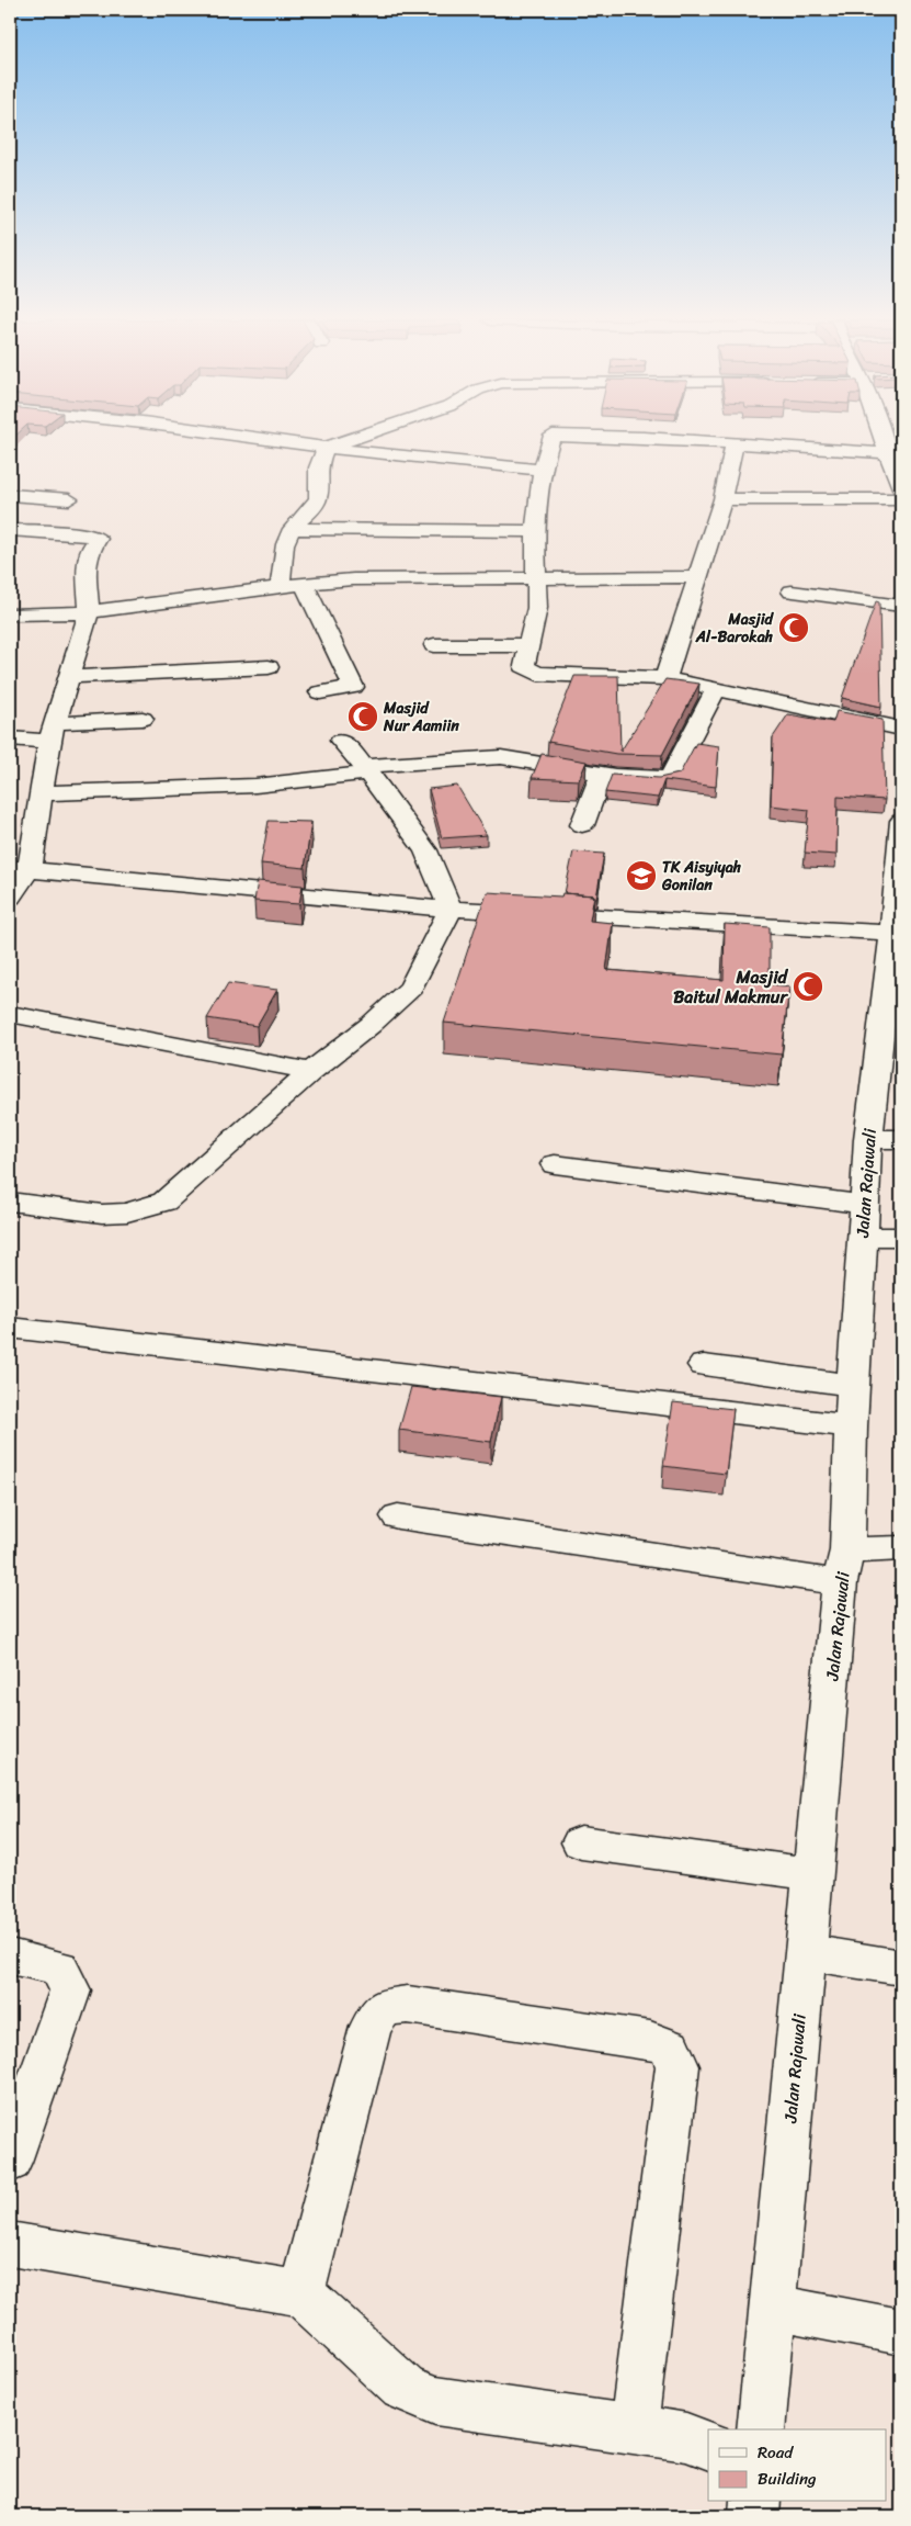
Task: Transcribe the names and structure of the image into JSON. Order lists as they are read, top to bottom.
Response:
{
  "streets": {
    "street": ["Jalan Rajawali"]
  },
  "places": {
    "mosque": ["Masjid Al-Barokah", "Masjid Nur Aamiin", "Masjid Baitul Makmur"],
    "school or university": ["TK Aisyiyah Gonilan"]
  },
  "legend": ["Road", "Building"]
}
